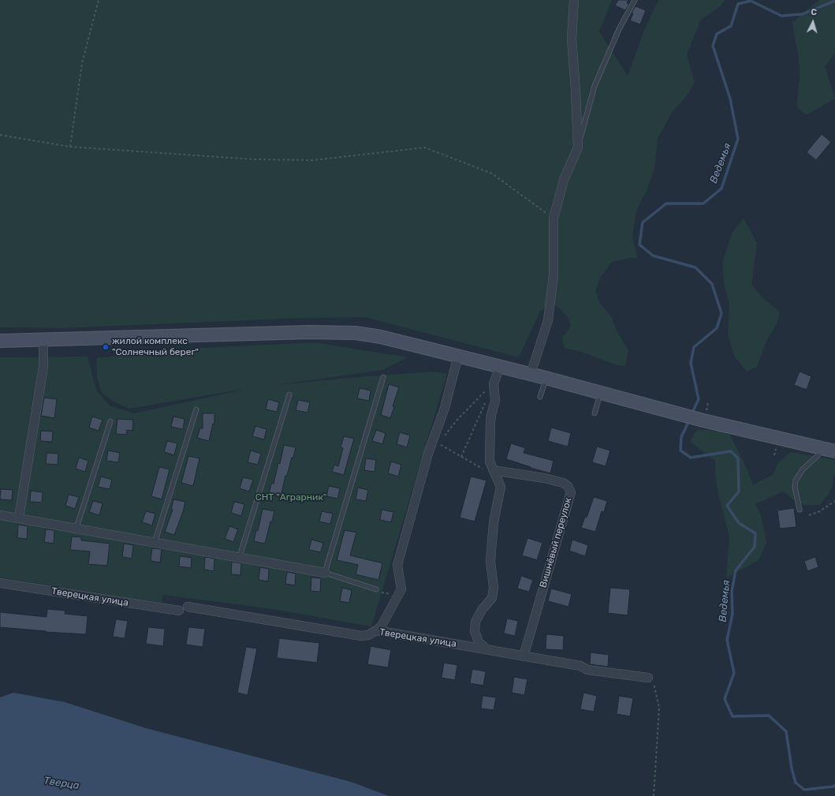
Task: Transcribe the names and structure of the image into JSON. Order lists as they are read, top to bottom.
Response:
{
  "streets": {
    "street": ["Вишнёвый переулок", "Тверецкая улица"]
  },
  "crossings": [
    ["Вишнёвый переулок", "Тверецкая улица"]
  ],
  "water": ["Ведемья", "Тверца"],
  "parks": ["СНТ \"Аграрник\""],
  "places": ["жилой комплекс \"Солнечный берег\""],
  "north": "top"
}
